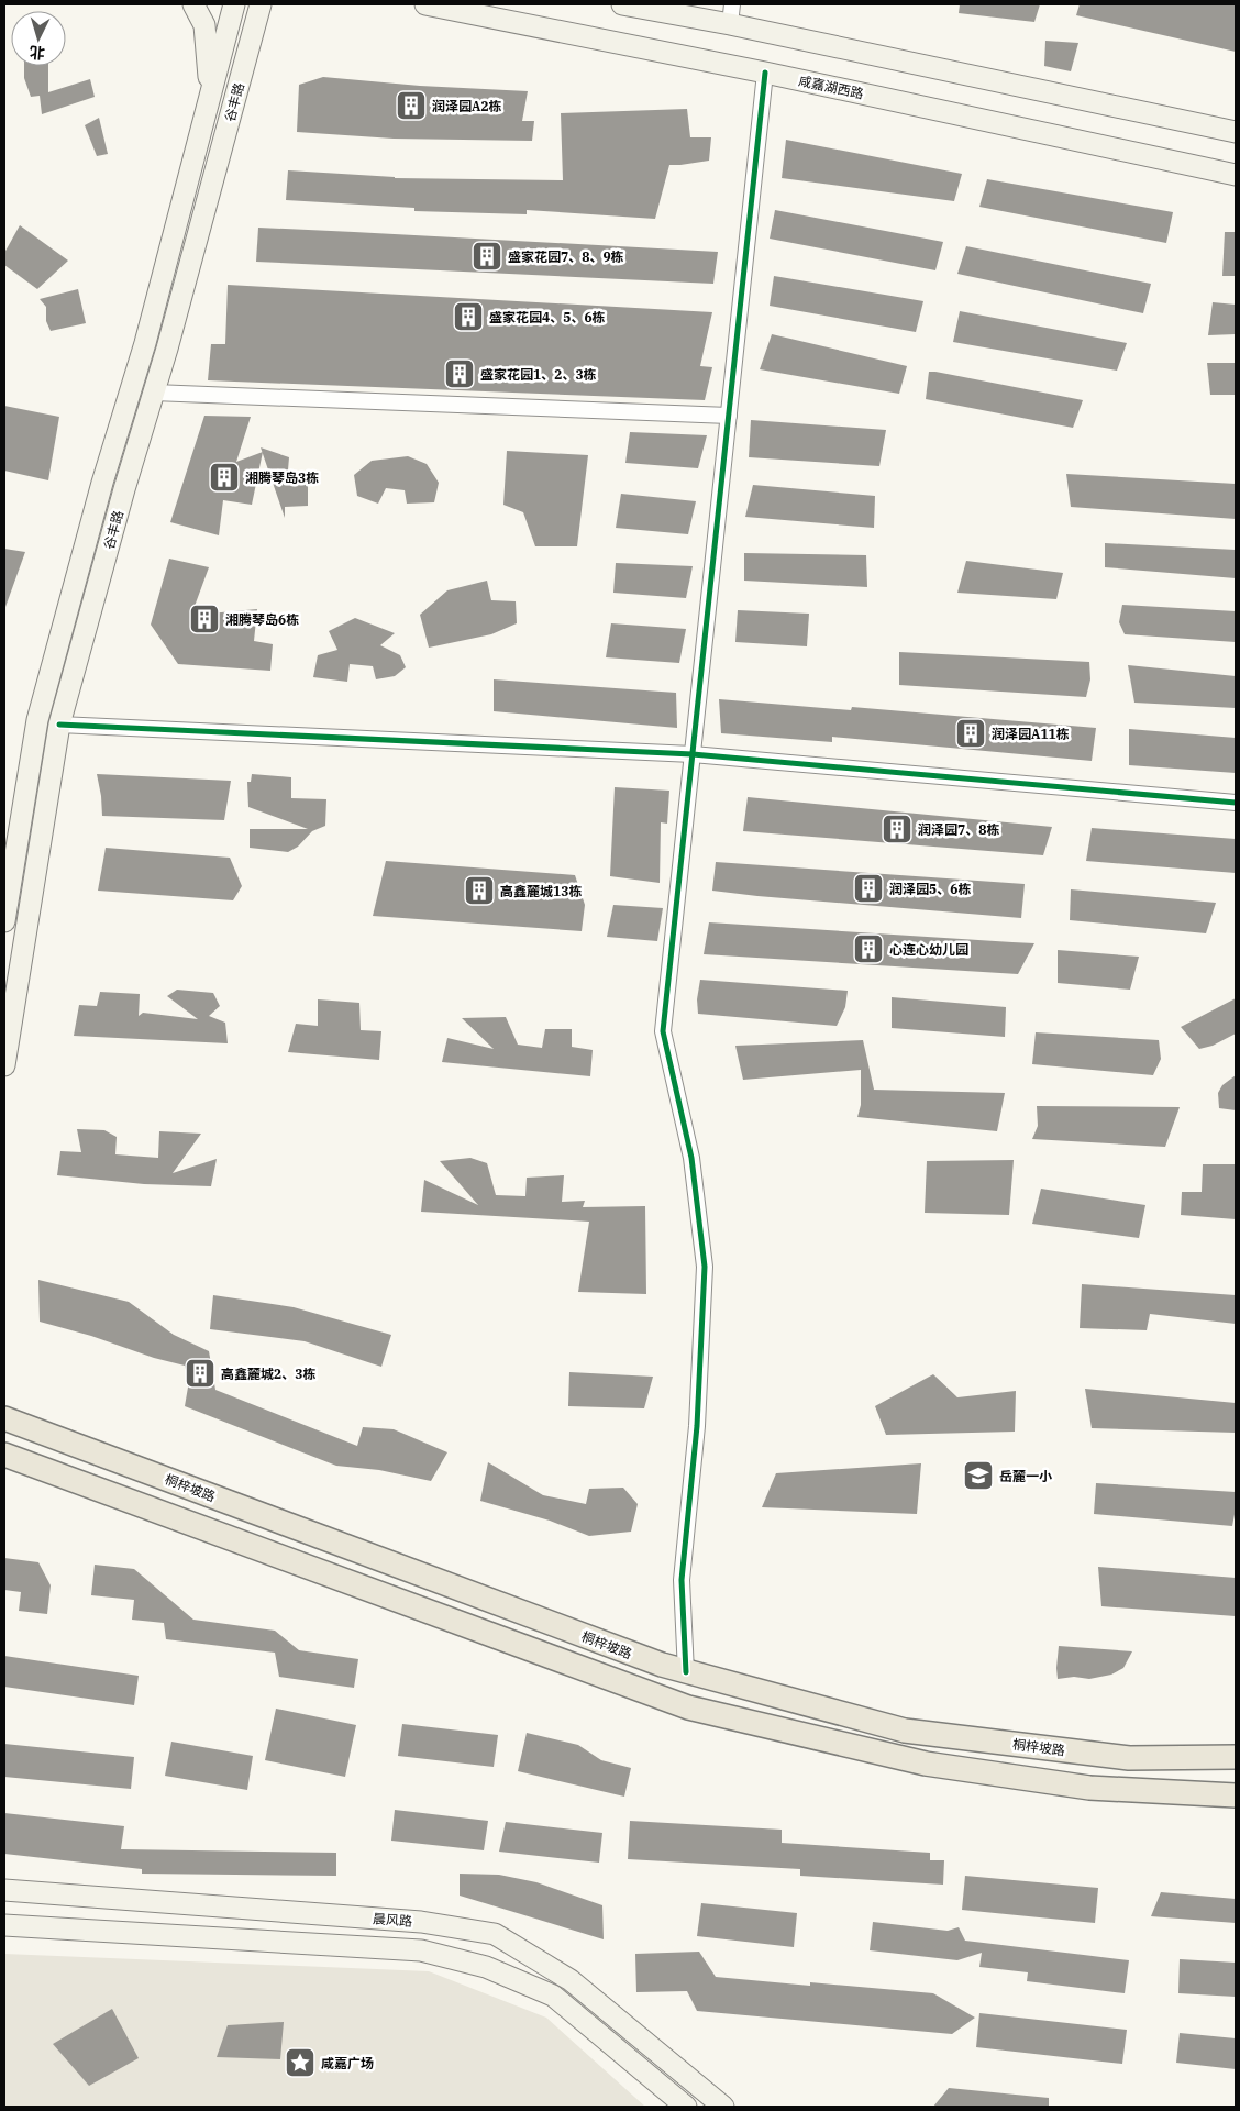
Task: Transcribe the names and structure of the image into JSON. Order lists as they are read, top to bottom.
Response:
{
  "streets": {
    "main road": ["桐梓坡路"],
    "street": ["咸嘉湖西路", "谷丰路", "晨风路"]
  },
  "places": {
    "building": [
      "润泽园A2栋",
      "盛家花园7、8、9栋",
      "盛家花园4、5、6栋",
      "盛家花园1、2、3栋",
      "湘腾琴岛3栋",
      "湘腾琴岛6栋",
      "润泽园A11栋",
      "润泽园7、8栋",
      "润泽园5、6栋",
      "高鑫麓城13栋",
      "心连心幼儿园",
      "高鑫麓城2、3栋"
    ],
    "school or university": ["岳麓一小"],
    "place": ["咸嘉广场"]
  },
  "north": "bottom"
}
